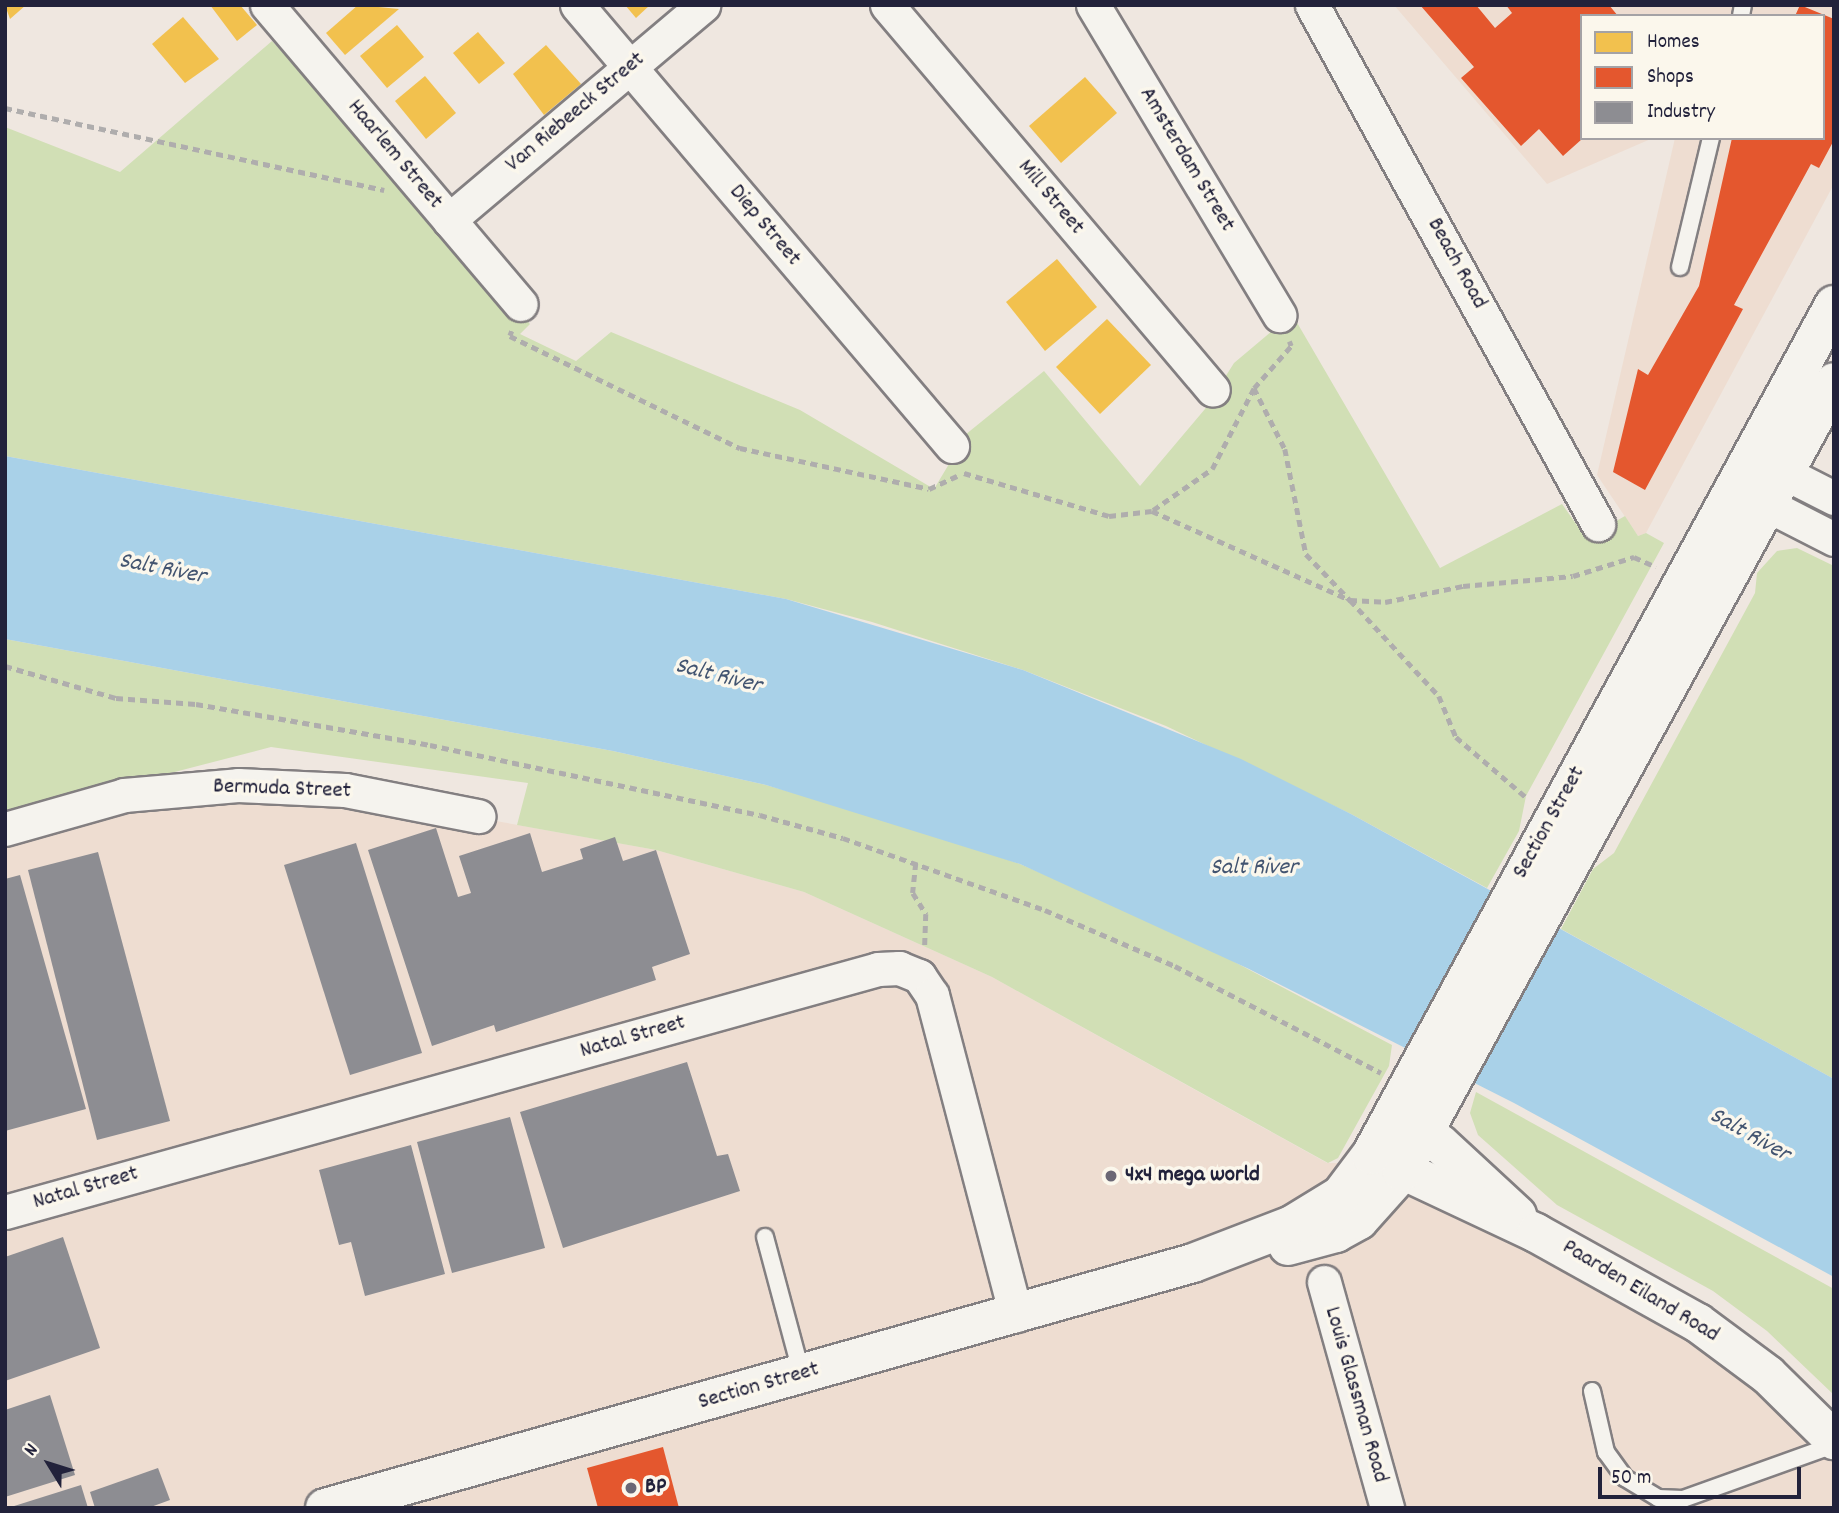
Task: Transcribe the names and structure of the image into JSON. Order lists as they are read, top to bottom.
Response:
{
  "streets": {
    "street": [
      "Van Riebeeck Street",
      "Haarlem Street",
      "Amsterdam Street",
      "Mill Street",
      "Diep Street",
      "Beach Road",
      "Bermuda Street",
      "Section Street",
      "Natal Street",
      "Paarden Eiland Road",
      "Louis Glassman Road"
    ]
  },
  "crossings": [
    ["Van Riebeeck Street", "Haarlem Street"],
    ["Van Riebeeck Street", "Diep Street"],
    ["Section Street", "Natal Street"],
    ["Section Street", "Paarden Eiland Road"]
  ],
  "water": ["Salt River"],
  "places": ["4x4 mega world", "BP"],
  "legend": ["Homes", "Shops", "Industry"],
  "scale_bar": "50 m",
  "north": "top left"
}
